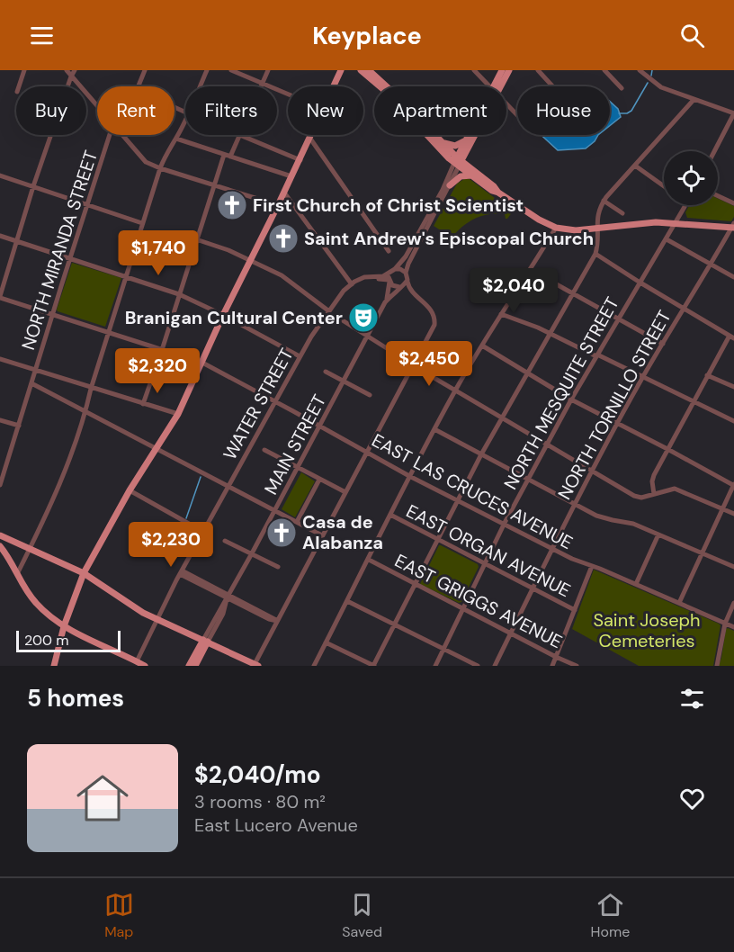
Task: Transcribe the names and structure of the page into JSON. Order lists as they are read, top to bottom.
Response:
{
  "streets": {
    "street": [
      "NORTH MIRANDA STREET",
      "NORTH MESQUITE STREET",
      "WATER STREET",
      "NORTH TORNILLO STREET",
      "MAIN STREET",
      "EAST LAS CRUCES AVENUE",
      "EAST ORGAN AVENUE",
      "EAST GRIGGS AVENUE"
    ]
  },
  "crossings": [
    ["NORTH MIRANDA STREET", "EAST LAS CRUCES AVENUE"],
    ["NORTH MESQUITE STREET", "EAST LAS CRUCES AVENUE"],
    ["NORTH MESQUITE STREET", "EAST ORGAN AVENUE"],
    ["NORTH MESQUITE STREET", "EAST GRIGGS AVENUE"],
    ["WATER STREET", "EAST LAS CRUCES AVENUE"],
    ["NORTH TORNILLO STREET", "EAST LAS CRUCES AVENUE"],
    ["NORTH TORNILLO STREET", "EAST ORGAN AVENUE"],
    ["NORTH TORNILLO STREET", "EAST GRIGGS AVENUE"],
    ["MAIN STREET", "EAST LAS CRUCES AVENUE"]
  ],
  "parks": ["Saint Joseph Cemeteries"],
  "places": {
    "church": ["First Church of Christ Scientist", "Saint Andrew's Episcopal Church", "Casa de Alabanza"],
    "theatre": ["Branigan Cultural Center"]
  },
  "scale_bar": "200 m",
  "page": {
    "header": "Keyplace",
    "chip": [
      "Buy",
      "Rent",
      "Filters",
      "New",
      "Apartment",
      "House"
    ],
    "price": [
      "$1,740",
      "$2,040",
      "$2,450",
      "$2,320",
      "$2,230"
    ],
    "scale": "200 m",
    "heading": "5 homes",
    "list": [
      {
        "name": "$2,040/mo",
        "note": "3 rooms · 80 m² · East Lucero Avenue"
      }
    ],
    "tabs": ["Map", "Saved", "Home"]
  }
}
